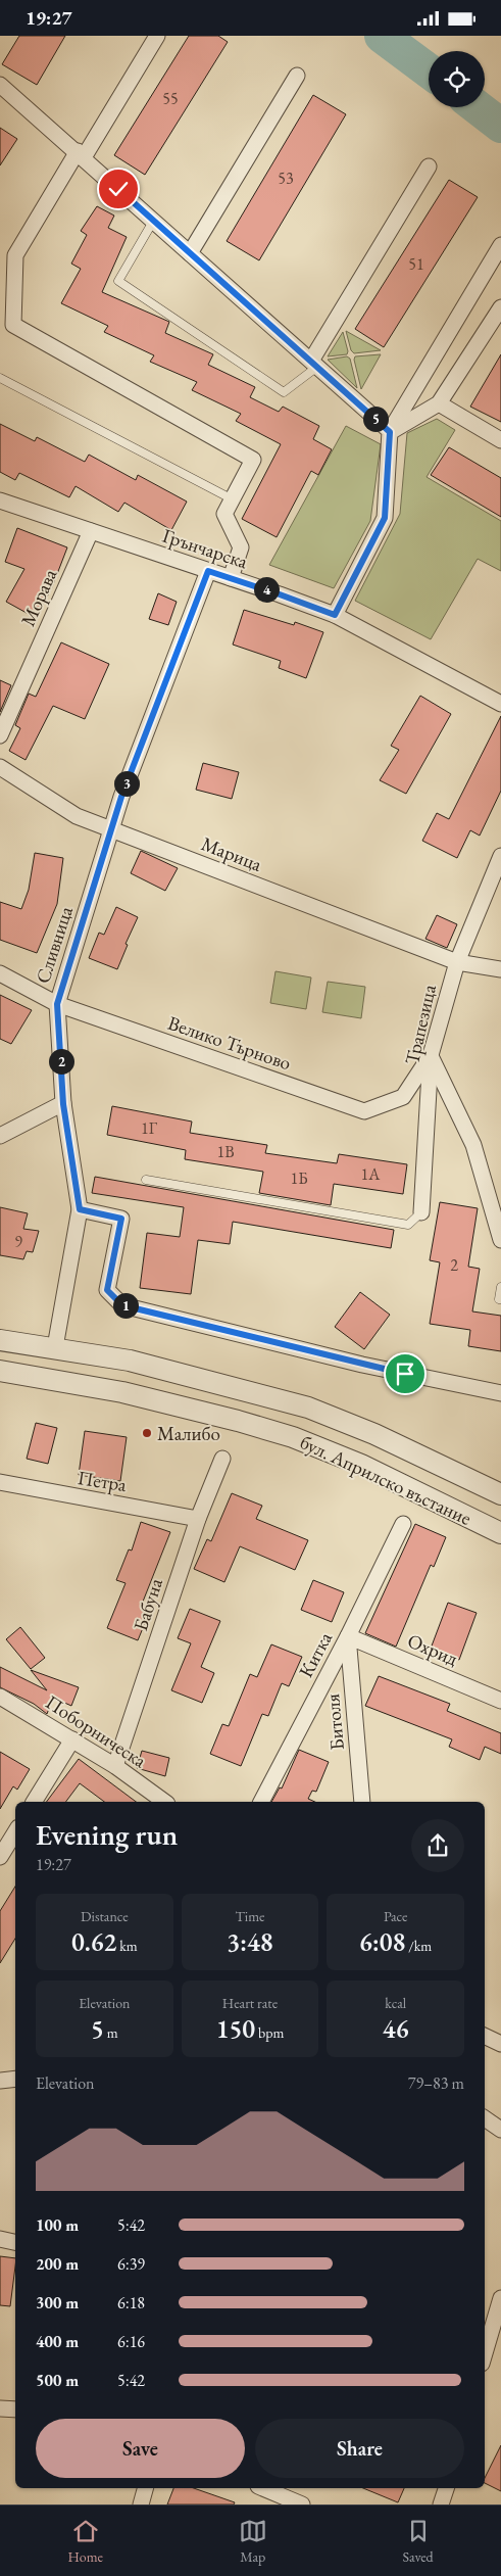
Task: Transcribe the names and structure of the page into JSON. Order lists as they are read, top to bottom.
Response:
{
  "streets": {
    "street": [
      "Грънчарска",
      "Морава",
      "Марица",
      "Сливница",
      "Трапезица",
      "Велико Търново",
      "бул. Априлско въстание",
      "Петра",
      "Бабуна",
      "Охрид",
      "Китка",
      "Битоля",
      "Поборническа"
    ]
  },
  "crossings": [
    ["Грънчарска", "Морава"],
    ["Грънчарска", "Сливница"],
    ["Марица", "Сливница"],
    ["Марица", "Трапезица"],
    ["Сливница", "Велико Търново"],
    ["Сливница", "бул. Априлско въстание"],
    ["Трапезица", "Велико Търново"],
    ["Петра", "Бабуна"],
    ["Бабуна", "Поборническа"],
    ["Охрид", "Китка"],
    ["Охрид", "Битоля"],
    ["Китка", "Битоля"]
  ],
  "places": ["Малибо"],
  "house_numbers": [
    "55",
    "53",
    "51",
    "1Г",
    "1В",
    "1А",
    "1Б",
    "9",
    "2"
  ],
  "page": {
    "status": "19:27",
    "pins": [
      "5",
      "4",
      "3",
      "2",
      "1"
    ],
    "heading": ["Evening run", "19:27"],
    "stats": [
      ["Distance", "0.62 km"],
      ["Time", "3:48"],
      ["Pace", "6:08 /km"],
      ["Elevation", "5 m"],
      ["Heart rate", "150 bpm"],
      ["kcal", "46"]
    ],
    "chart": ["Elevation", "79–83 m"],
    "list": [
      {
        "name": "100 m",
        "note": "5:42"
      },
      {
        "name": "200 m",
        "note": "6:39"
      },
      {
        "name": "300 m",
        "note": "6:18"
      },
      {
        "name": "400 m",
        "note": "6:16"
      },
      {
        "name": "500 m",
        "note": "5:42"
      }
    ],
    "buttons": ["Save", "Share"],
    "tabs": ["Home", "Map", "Saved"]
  }
}
